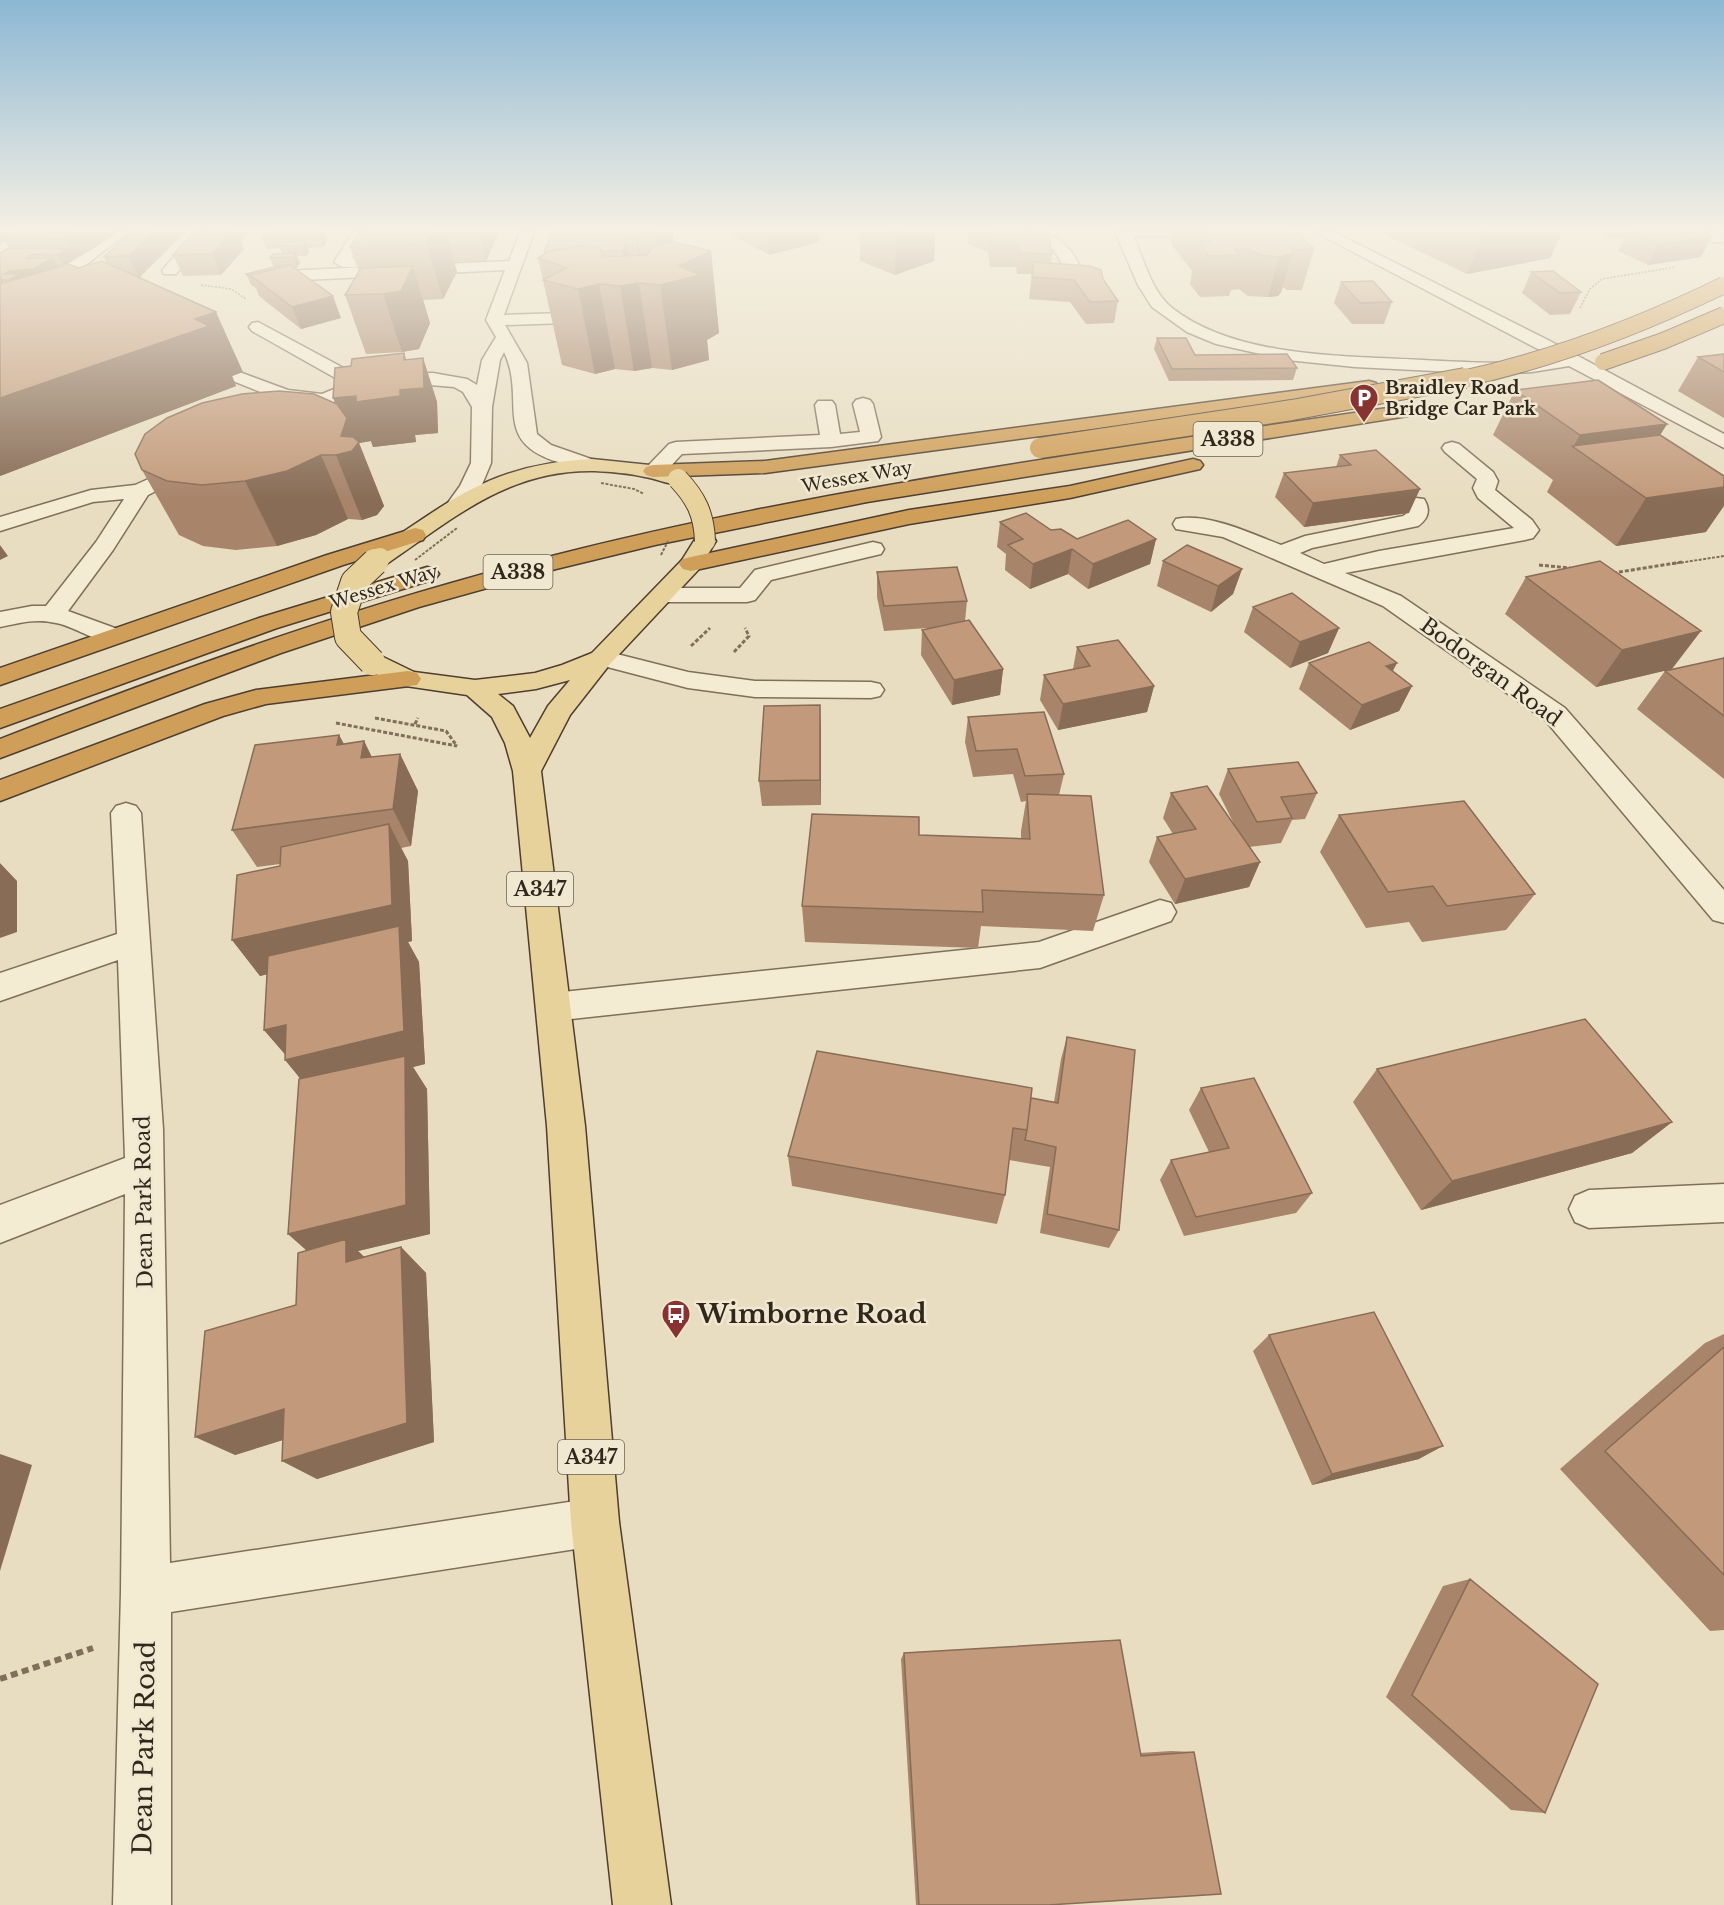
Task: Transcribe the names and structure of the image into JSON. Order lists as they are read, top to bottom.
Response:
{
  "streets": {
    "highway": ["A338", "Wessex Way"],
    "main road": ["A347"],
    "street": ["Bodorgan Road", "Dean Park Road"]
  },
  "places": {
    "parking": ["Braidley Road Bridge Car Park"],
    "bus stop": ["Wimborne Road"]
  }
}
